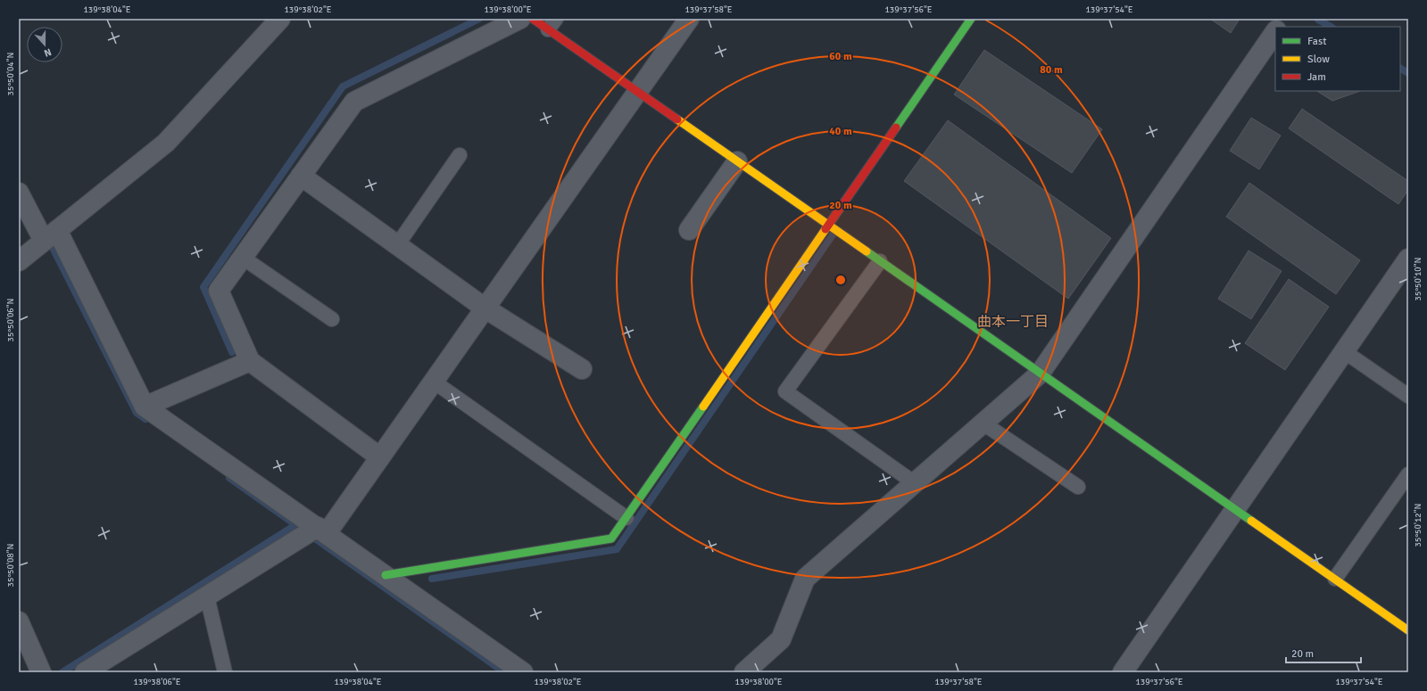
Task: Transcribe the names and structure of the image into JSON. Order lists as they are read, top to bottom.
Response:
{
  "districts": ["曲本一丁目"],
  "legend": ["Fast", "Slow", "Jam"],
  "scale_bar": "20 m",
  "north": "bottom",
  "coordinates": [
    "139°38'04\"E",
    "139°38'02\"E",
    "139°38'00\"E",
    "139°37'58\"E",
    "139°37'56\"E",
    "139°37'54\"E",
    "35°50'04\"N",
    "35°50'10\"N",
    "35°50'06\"N",
    "35°50'12\"N",
    "35°50'08\"N",
    "139°38'06\"E"
  ],
  "rings": [
    "60 m",
    "80 m",
    "40 m",
    "20 m"
  ]
}
